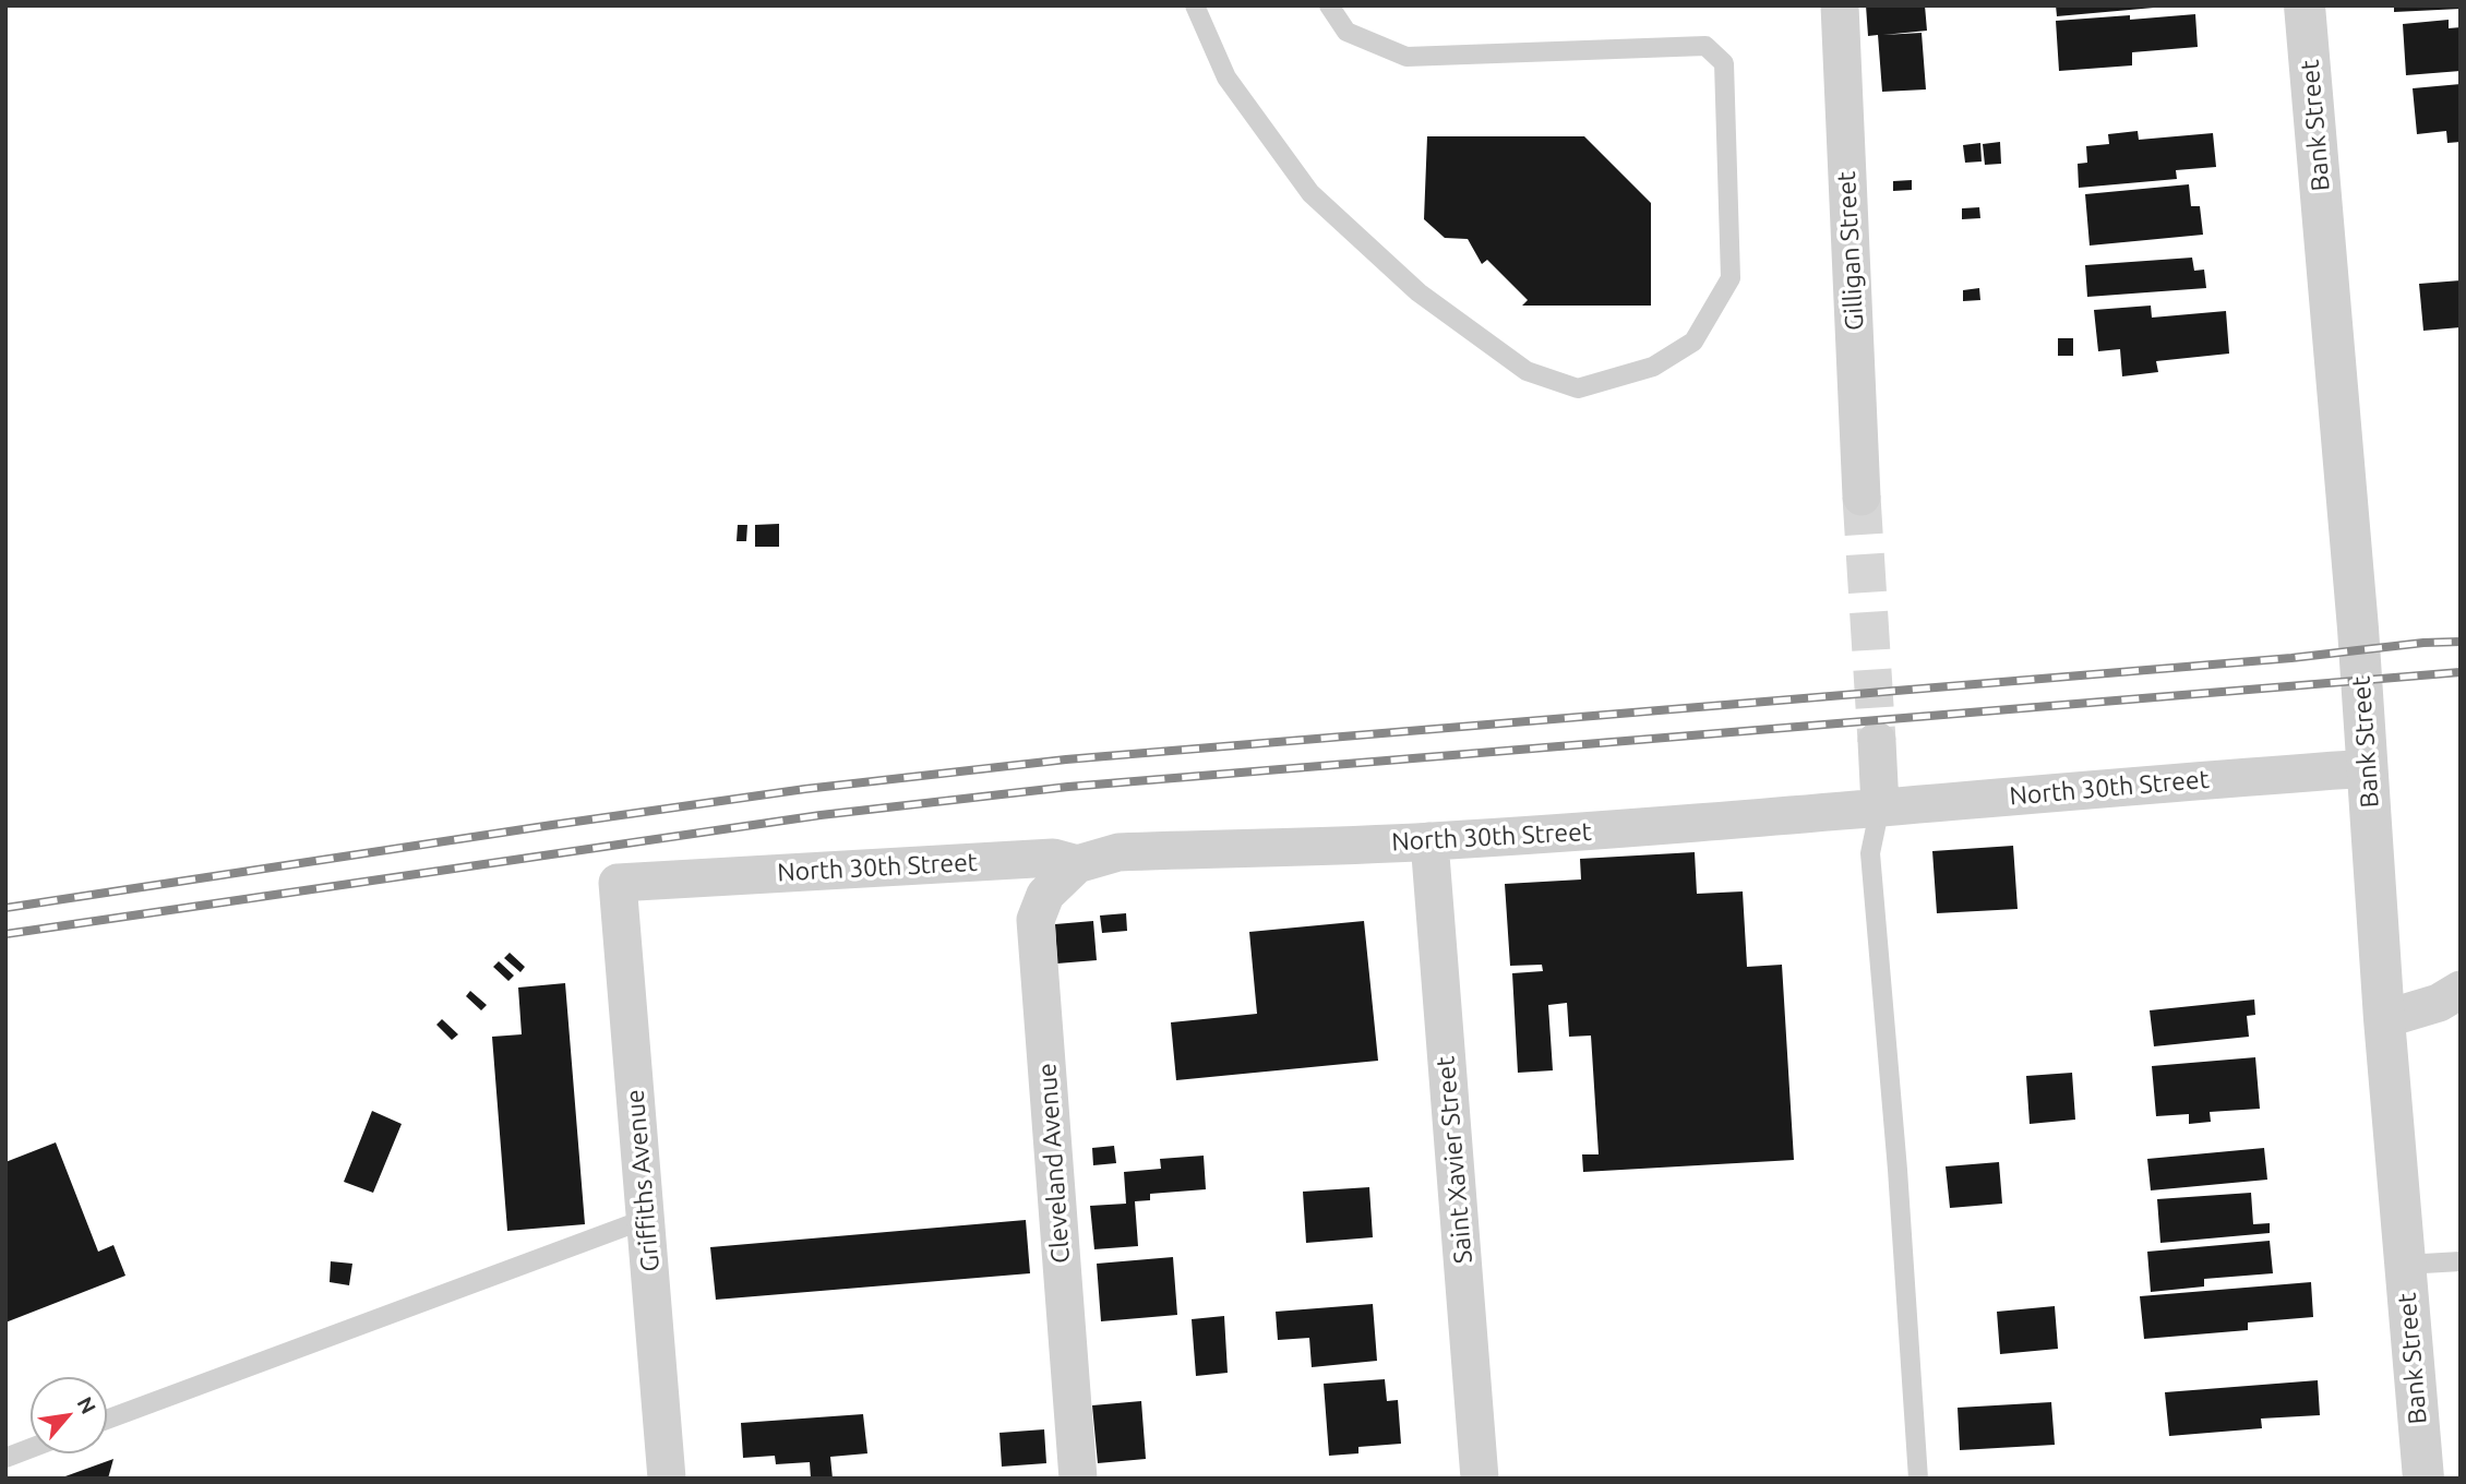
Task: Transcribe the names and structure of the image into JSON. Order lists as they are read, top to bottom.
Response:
{
  "streets": {
    "street": [
      "Bank Street",
      "Gilligan Street",
      "North 30th Street",
      "Saint Xavier Street",
      "Cleveland Avenue",
      "Griffiths Avenue"
    ]
  },
  "crossings": [
    ["Bank Street", "North 30th Street"],
    ["North 30th Street", "Saint Xavier Street"],
    ["North 30th Street", "Cleveland Avenue"],
    ["North 30th Street", "Griffiths Avenue"]
  ],
  "north": "top right"
}
